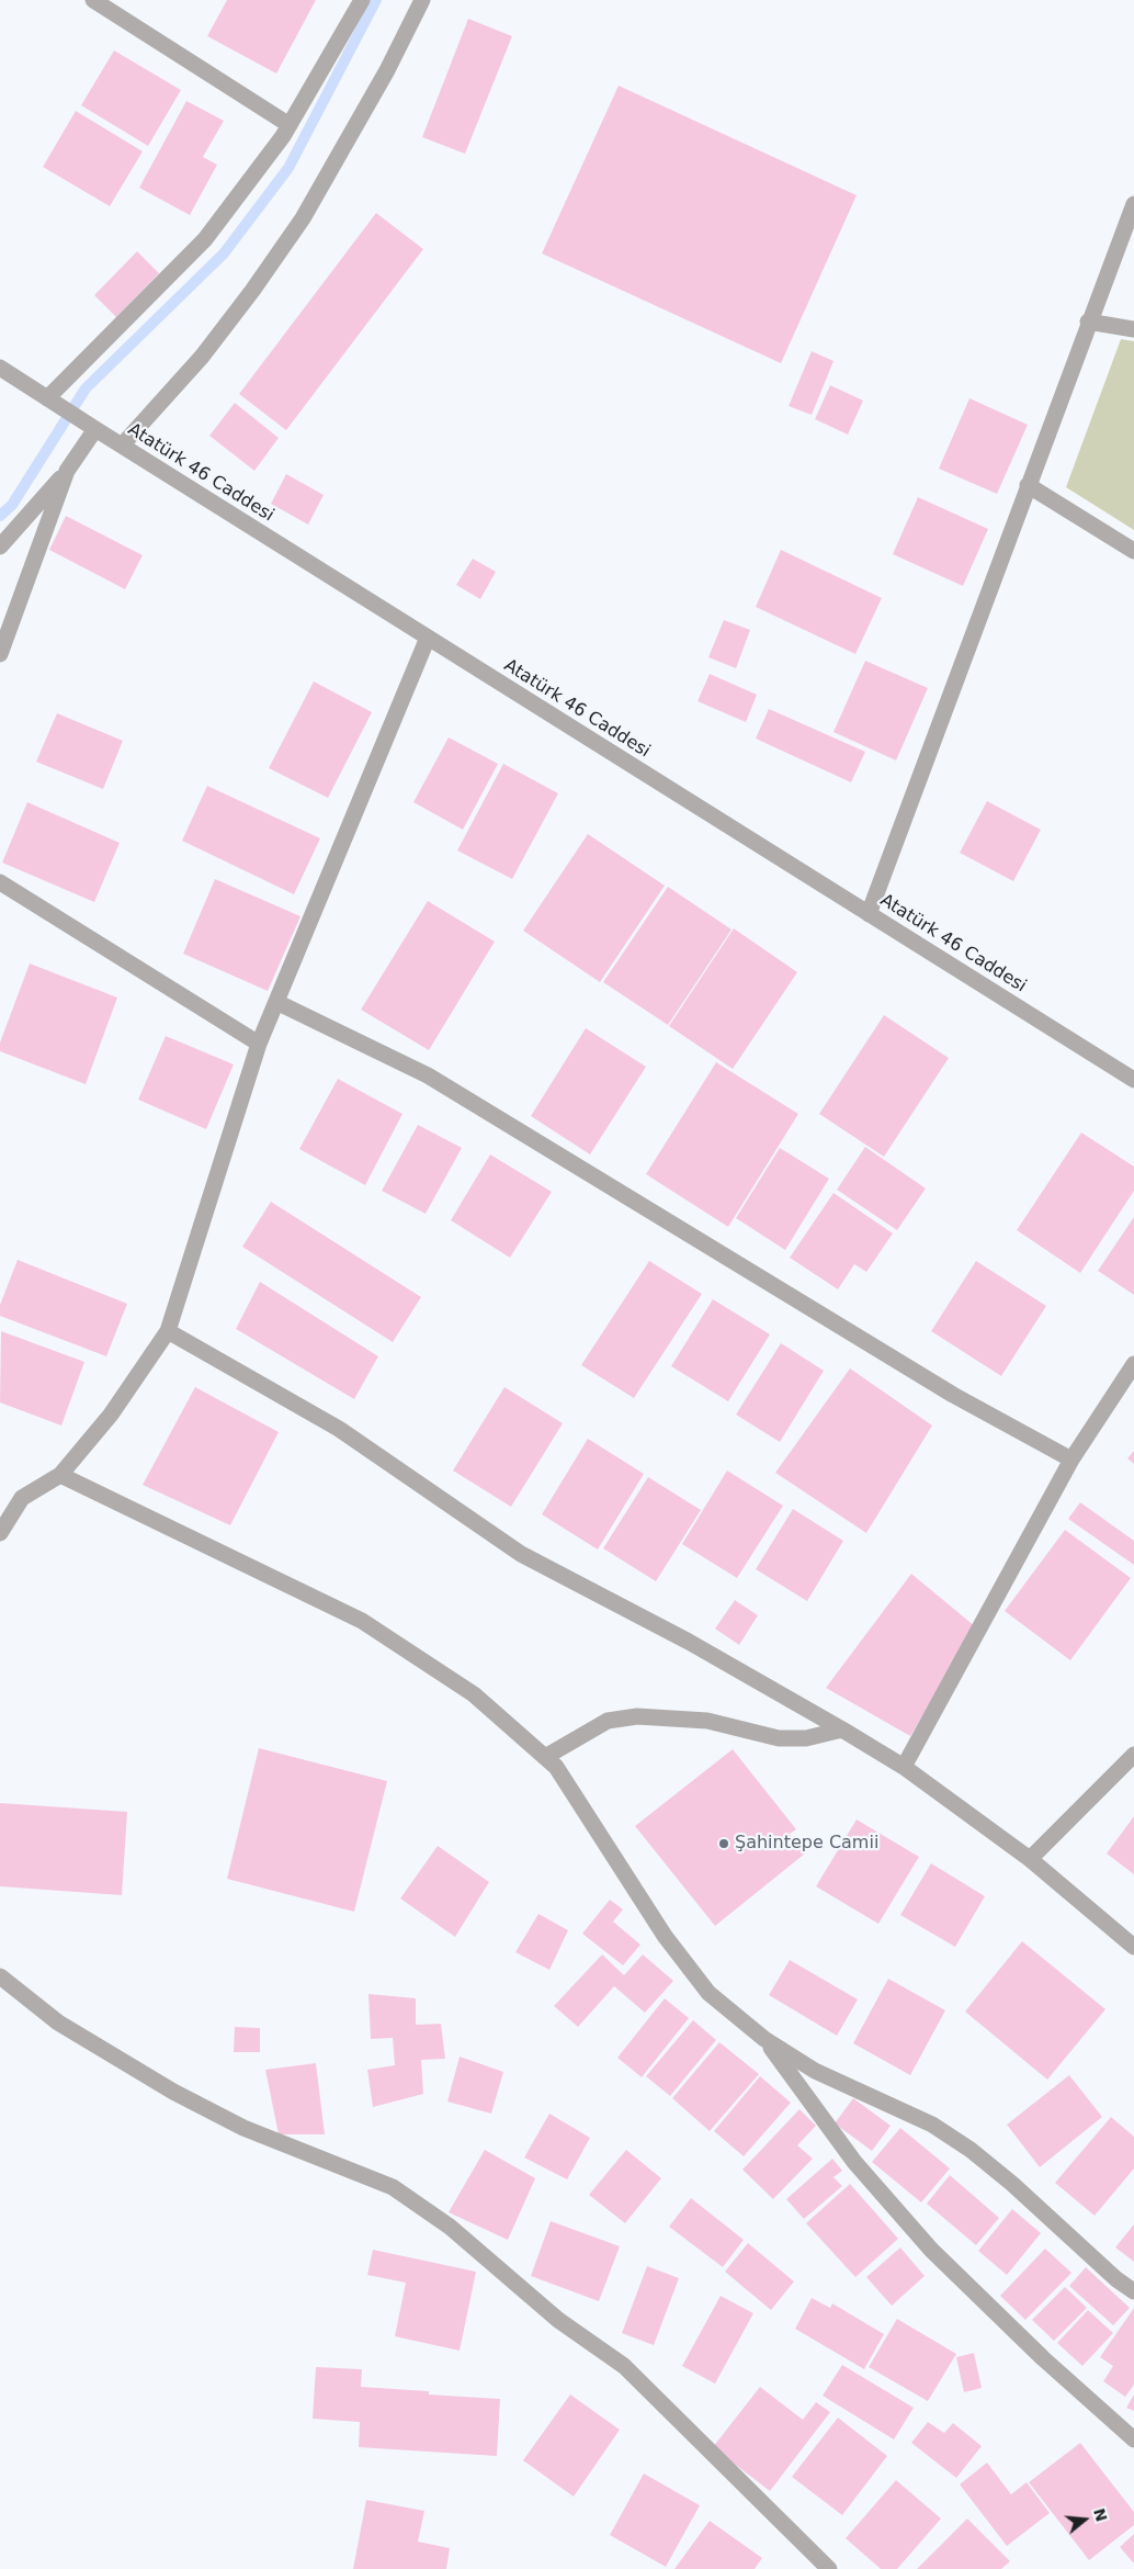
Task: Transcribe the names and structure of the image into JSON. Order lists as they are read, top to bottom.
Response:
{
  "streets": {
    "street": ["Atatürk 46 Caddesi"]
  },
  "places": ["Şahintepe Camii"],
  "north": "right"
}
